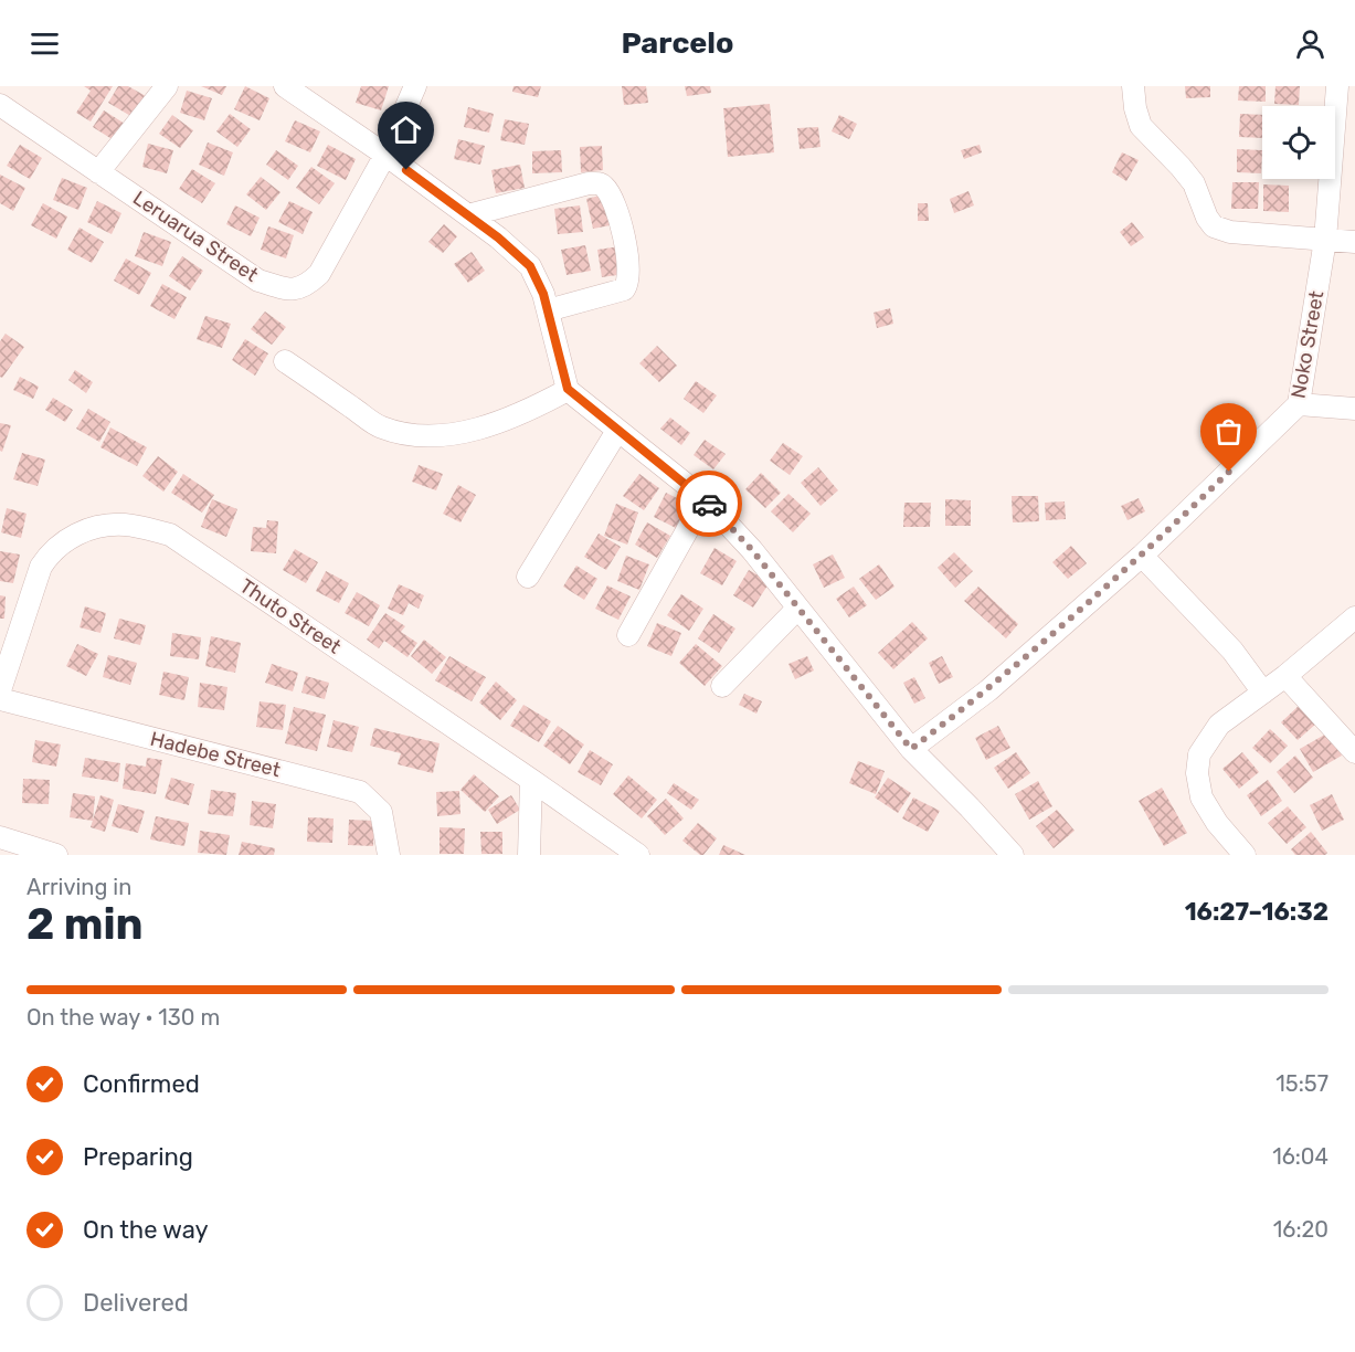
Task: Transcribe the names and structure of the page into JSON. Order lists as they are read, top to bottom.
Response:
{
  "streets": {
    "street": [
      "Leruarua Street",
      "Noko Street",
      "Thuto Street",
      "Hadebe Street"
    ]
  },
  "page": {
    "header": "Parcelo",
    "heading": ["2 min", "Arriving in", "16:27–16:32"],
    "bar": "On the way · 130 m",
    "list": [
      ["Confirmed", "15:57"],
      ["Preparing", "16:04"],
      ["On the way", "16:20"],
      "Delivered"
    ]
  }
}
